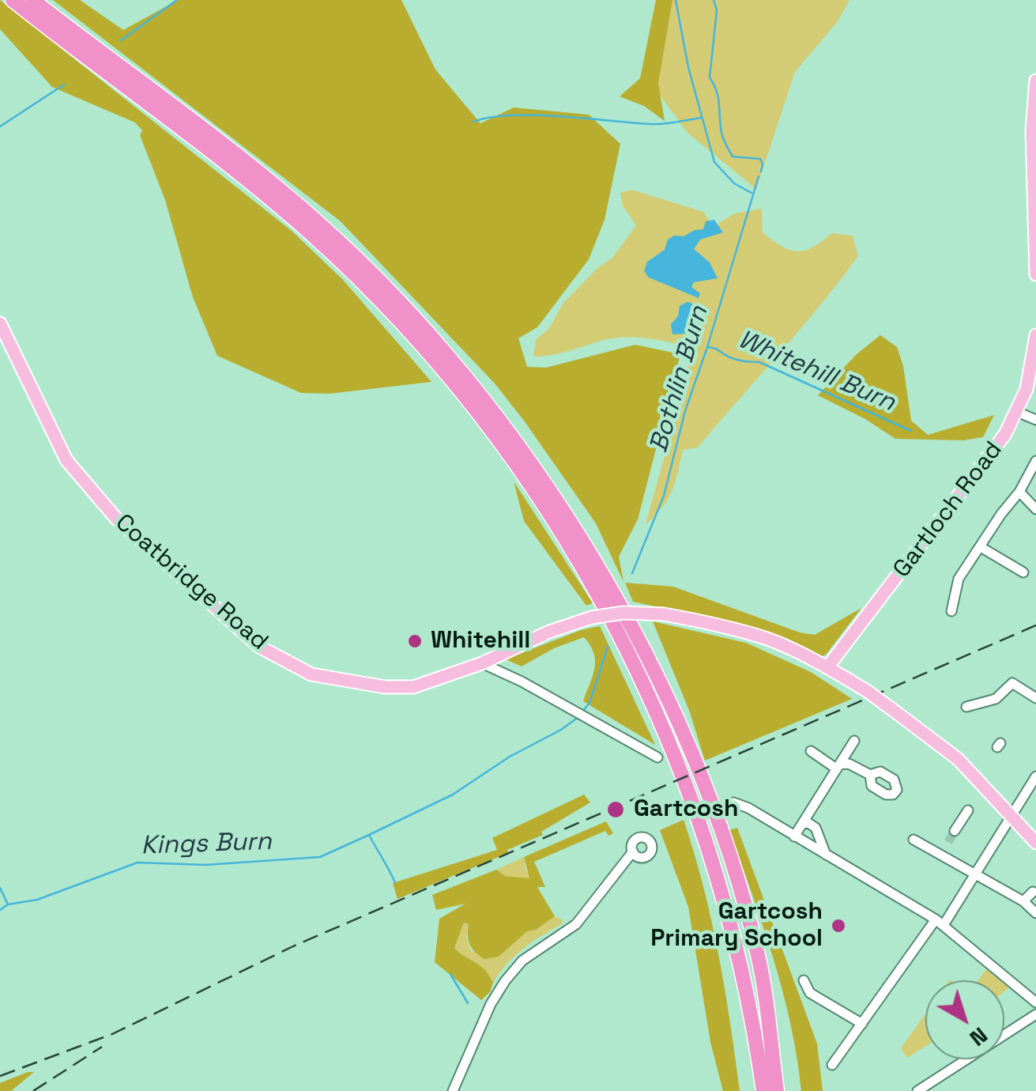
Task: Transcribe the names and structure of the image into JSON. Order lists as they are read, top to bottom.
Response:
{
  "streets": {
    "main road": ["Gartloch Road", "Coatbridge Road"]
  },
  "crossings": [
    ["Gartloch Road", "Coatbridge Road"]
  ],
  "water": ["Whitehill Burn", "Bothlin Burn", "Kings Burn"],
  "places": ["Whitehill", "Gartcosh", "Gartcosh Primary School"],
  "north": "bottom right"
}
